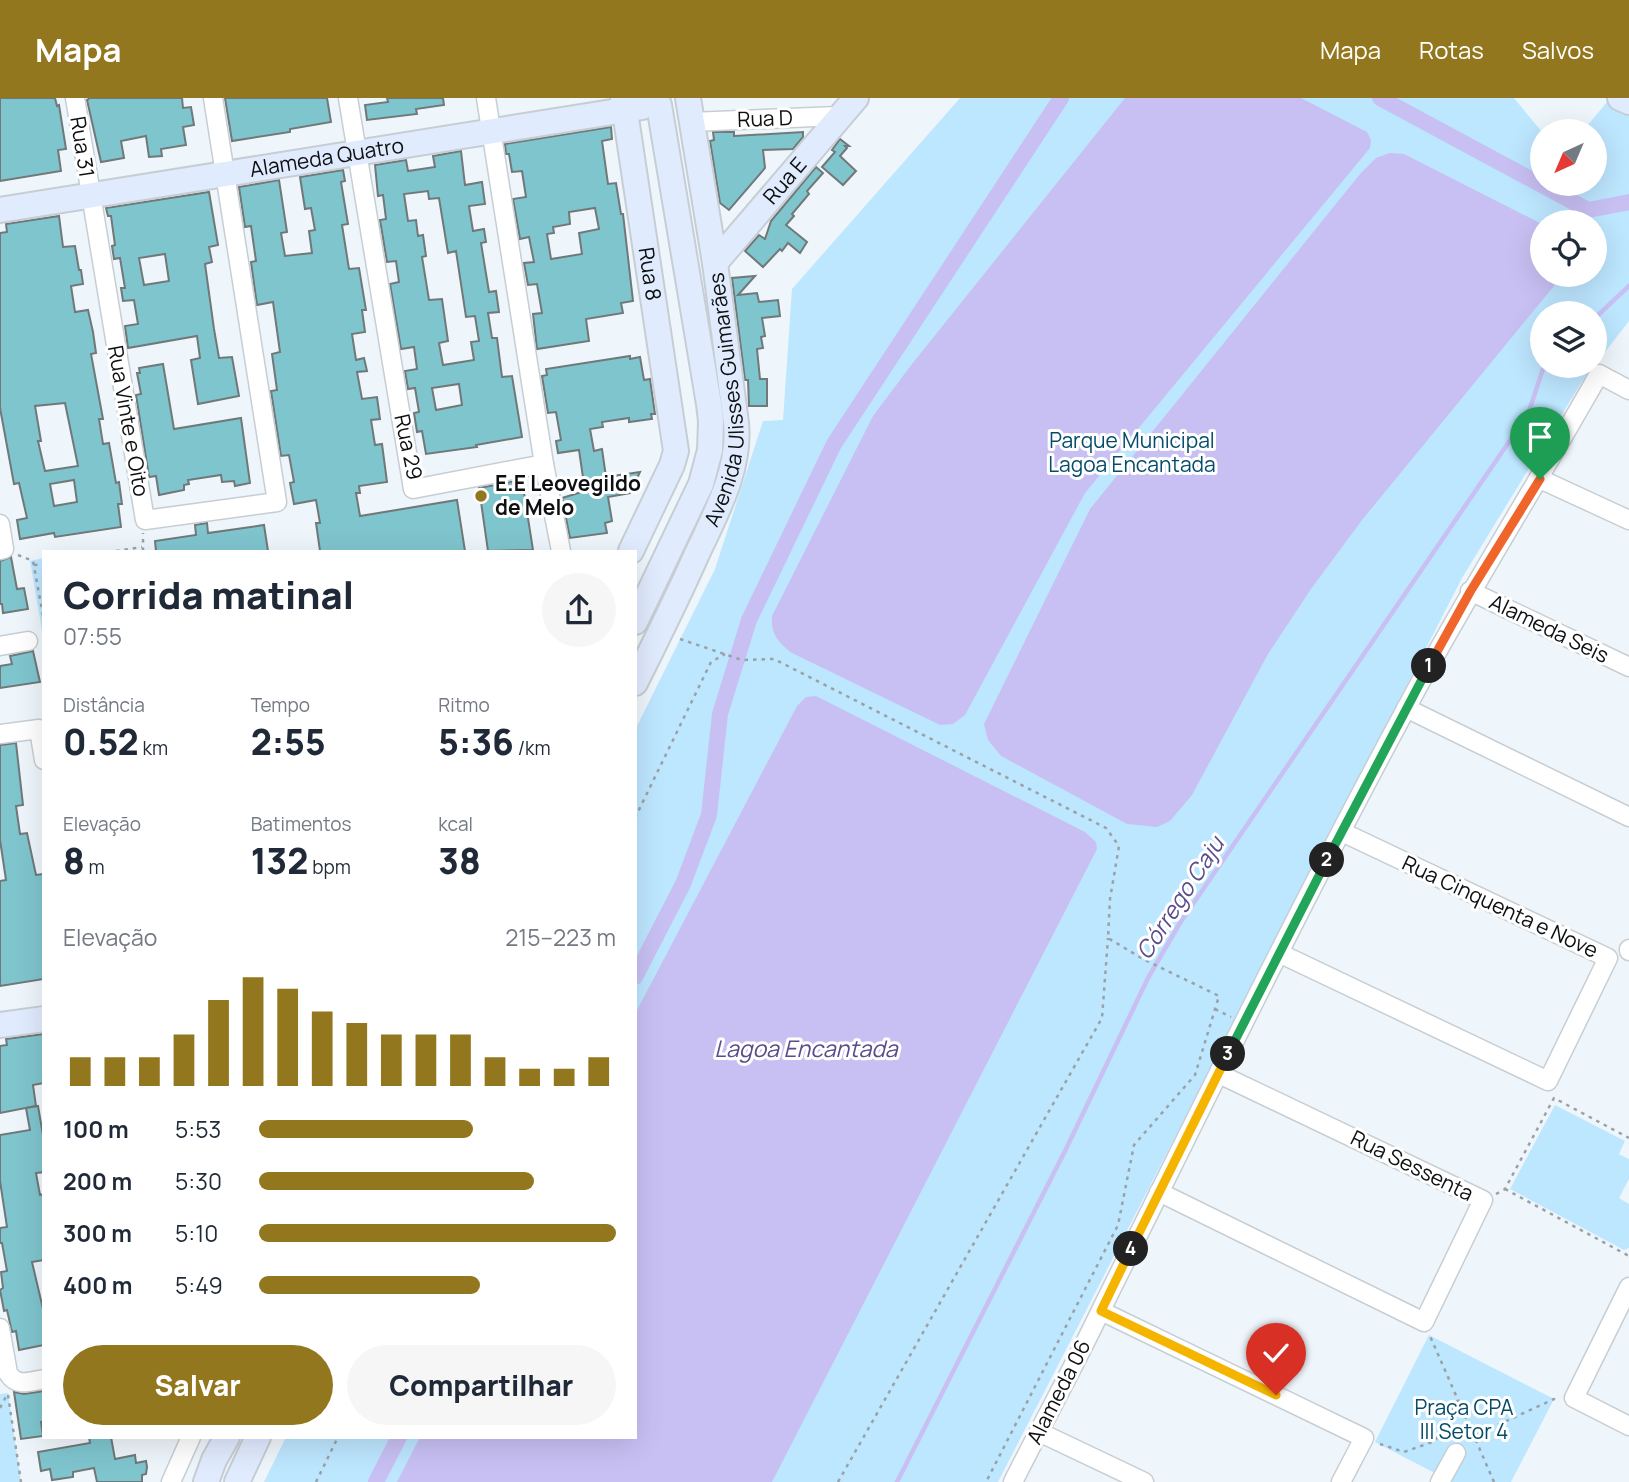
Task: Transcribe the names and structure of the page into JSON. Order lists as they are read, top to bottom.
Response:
{
  "streets": {
    "main road": [
      "Alameda Quatro",
      "Rua E",
      "Rua 8",
      "Avenida Ulisses Guimarães"
    ],
    "street": [
      "Rua D",
      "Rua 31",
      "Rua Vinte e Oito",
      "Rua 29",
      "Alameda Seis",
      "Rua Cinquenta e Nove",
      "Rua Sessenta",
      "Alameda 06"
    ]
  },
  "crossings": [
    ["Rua D", "Rua E"],
    ["Rua D", "Avenida Ulisses Guimarães"],
    ["Rua 31", "Alameda Quatro"],
    ["Rua 31", "Rua Vinte e Oito"],
    ["Alameda Quatro", "Rua 8"],
    ["Alameda Quatro", "Avenida Ulisses Guimarães"],
    ["Alameda Quatro", "Rua Vinte e Oito"],
    ["Alameda Quatro", "Rua 29"],
    ["Rua E", "Avenida Ulisses Guimarães"],
    ["Alameda Seis", "Alameda 06"],
    ["Rua Cinquenta e Nove", "Alameda 06"],
    ["Rua Sessenta", "Alameda 06"]
  ],
  "water": ["Córrego Caju", "Lagoa Encantada"],
  "parks": ["Parque Municipal Lagoa Encantada", "Praça CPA III Setor 4"],
  "places": ["E.E Leovegildo de Melo"],
  "north": "bottom left",
  "page": {
    "header": "Mapa",
    "nav": ["Mapa", "Rotas", "Salvos"],
    "heading": ["Corrida matinal", "07:55"],
    "pins": [
      "1",
      "2",
      "3",
      "4"
    ],
    "stats": [
      ["Distância", "0.52 km"],
      ["Tempo", "2:55"],
      ["Ritmo", "5:36 /km"],
      ["Elevação", "8 m"],
      ["Batimentos", "132 bpm"],
      ["kcal", "38"]
    ],
    "chart": ["Elevação", "215–223 m"],
    "list": [
      {
        "name": "100 m",
        "note": "5:53"
      },
      {
        "name": "200 m",
        "note": "5:30"
      },
      {
        "name": "300 m",
        "note": "5:10"
      },
      {
        "name": "400 m",
        "note": "5:49"
      }
    ],
    "buttons": ["Salvar", "Compartilhar"]
  }
}
